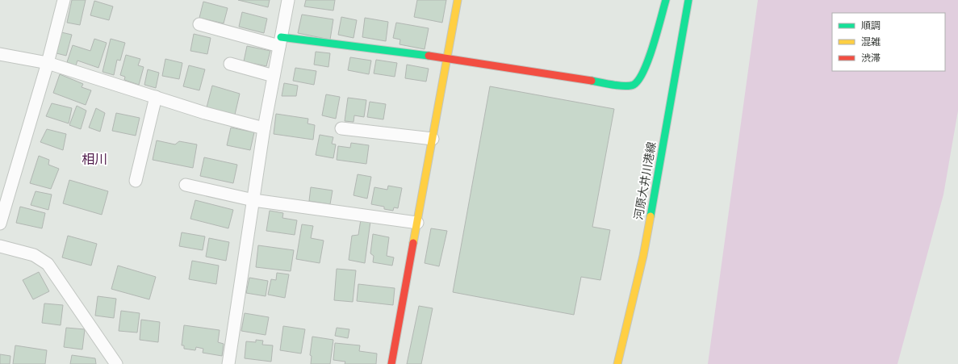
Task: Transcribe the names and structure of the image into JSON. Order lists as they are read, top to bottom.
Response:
{
  "streets": {
    "street": ["河原大井川港線"]
  },
  "districts": ["相川"],
  "legend": ["順調", "混雑", "渋滞"]
}
